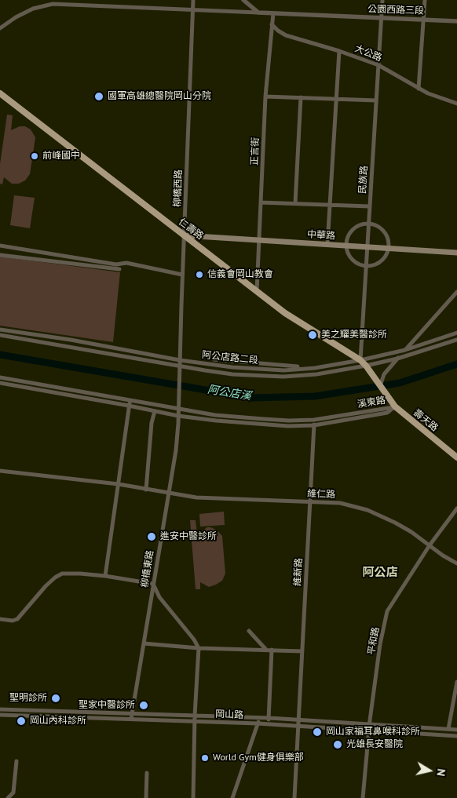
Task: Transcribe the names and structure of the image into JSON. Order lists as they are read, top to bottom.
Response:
{
  "streets": {
    "main road": ["仁壽路", "中華路", "壽天路"],
    "street": [
      "公園西路三段",
      "大公路",
      "正言街",
      "民族路",
      "柳橋西路",
      "阿公店路二段",
      "溪東路",
      "維仁路",
      "柳橋東路",
      "維新路",
      "平和路",
      "岡山路"
    ]
  },
  "crossings": [
    ["公園西路三段", "正言街"],
    ["公園西路三段", "民族路"],
    ["公園西路三段", "柳橋西路"],
    ["大公路", "正言街"],
    ["大公路", "民族路"],
    ["正言街", "仁壽路"],
    ["正言街", "中華路"],
    ["民族路", "仁壽路"],
    ["民族路", "中華路"],
    ["民族路", "阿公店路二段"],
    ["柳橋西路", "仁壽路"],
    ["柳橋西路", "中華路"],
    ["柳橋西路", "阿公店路二段"],
    ["柳橋西路", "柳橋東路"],
    ["仁壽路", "中華路"],
    ["仁壽路", "阿公店路二段"],
    ["仁壽路", "壽天路"],
    ["溪東路", "壽天路"],
    ["溪東路", "柳橋東路"],
    ["溪東路", "維新路"],
    ["維仁路", "柳橋東路"],
    ["維仁路", "維新路"],
    ["維仁路", "平和路"],
    ["柳橋東路", "岡山路"],
    ["維新路", "岡山路"],
    ["平和路", "岡山路"]
  ],
  "districts": ["阿公店"],
  "water": ["阿公店溪"],
  "places": [
    "國軍高雄總醫院岡山分院",
    "前峰國中",
    "信義會岡山教會",
    "美之耀美醫診所",
    "進安中醫診所",
    "聖明診所",
    "聖家中醫診所",
    "岡山內科診所",
    "岡山家福耳鼻喉科診所",
    "光雄長安醫院",
    "World Gym健身俱樂部"
  ],
  "north": "right"
}
